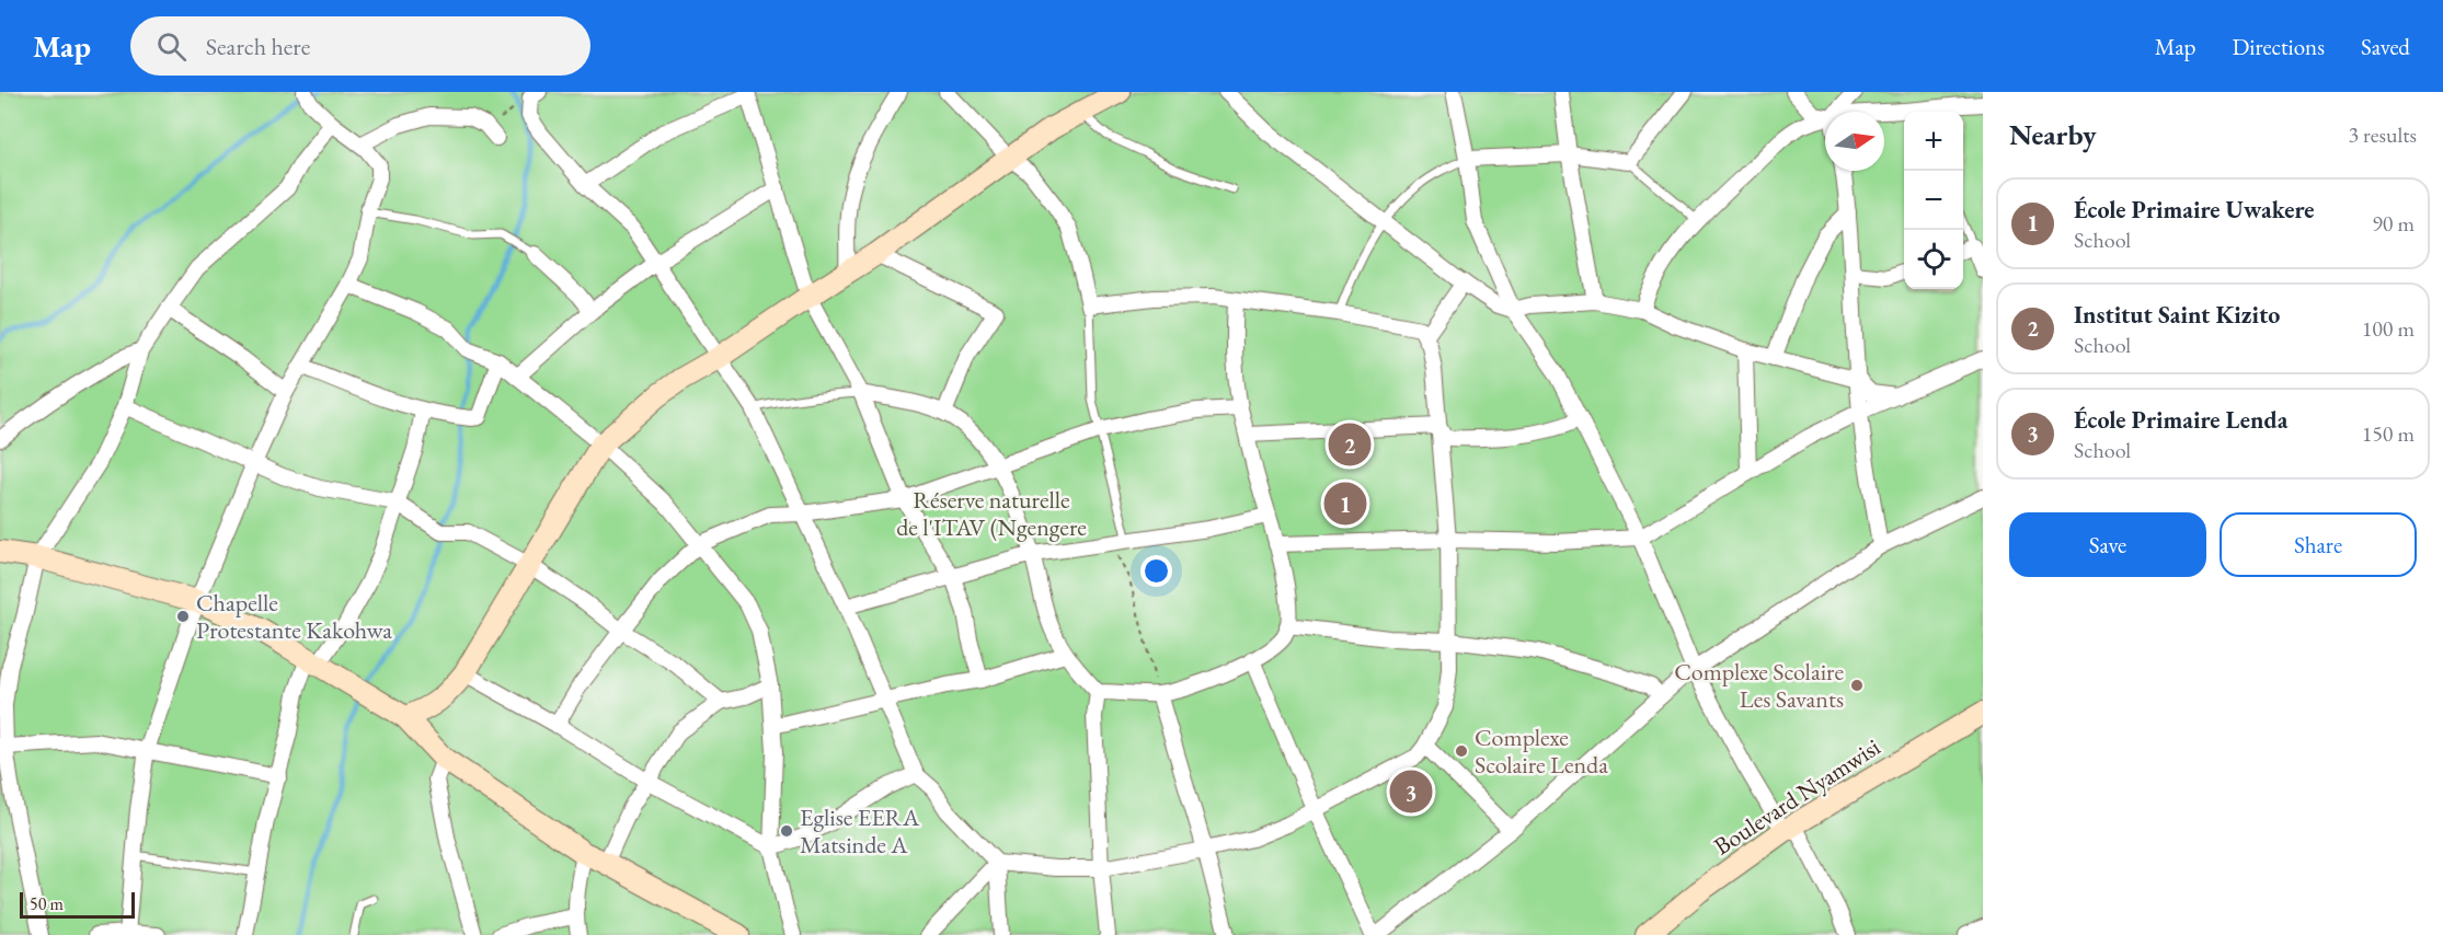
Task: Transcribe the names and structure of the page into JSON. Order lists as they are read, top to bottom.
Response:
{
  "streets": {
    "street": ["Boulevard Nyamwisi"]
  },
  "parks": ["Réserve naturelle de l'ITAV (Ngengere"],
  "places": [
    "Chapelle Protestante Kakohwa",
    "Complexe Scolaire Les Savants",
    "Complexe Scolaire Lenda",
    "Eglise EERA Matsinde A"
  ],
  "scale_bar": "50 m",
  "north": "right",
  "page": {
    "header": "Map",
    "search": "Search here",
    "nav": ["Map", "Directions", "Saved"],
    "heading": ["Nearby", "3 results"],
    "map_buttons": ["+", "−"],
    "list": [
      {
        "mark": "1",
        "name": "École Primaire Uwakere",
        "note": "School",
        "value": "90 m"
      },
      {
        "mark": "2",
        "name": "Institut Saint Kizito",
        "note": "School",
        "value": "100 m"
      },
      {
        "mark": "3",
        "name": "École Primaire Lenda",
        "note": "School",
        "value": "150 m"
      }
    ],
    "pins": ["2", "1", "3"],
    "buttons": ["Save", "Share"],
    "scale": "50 m"
  }
}
